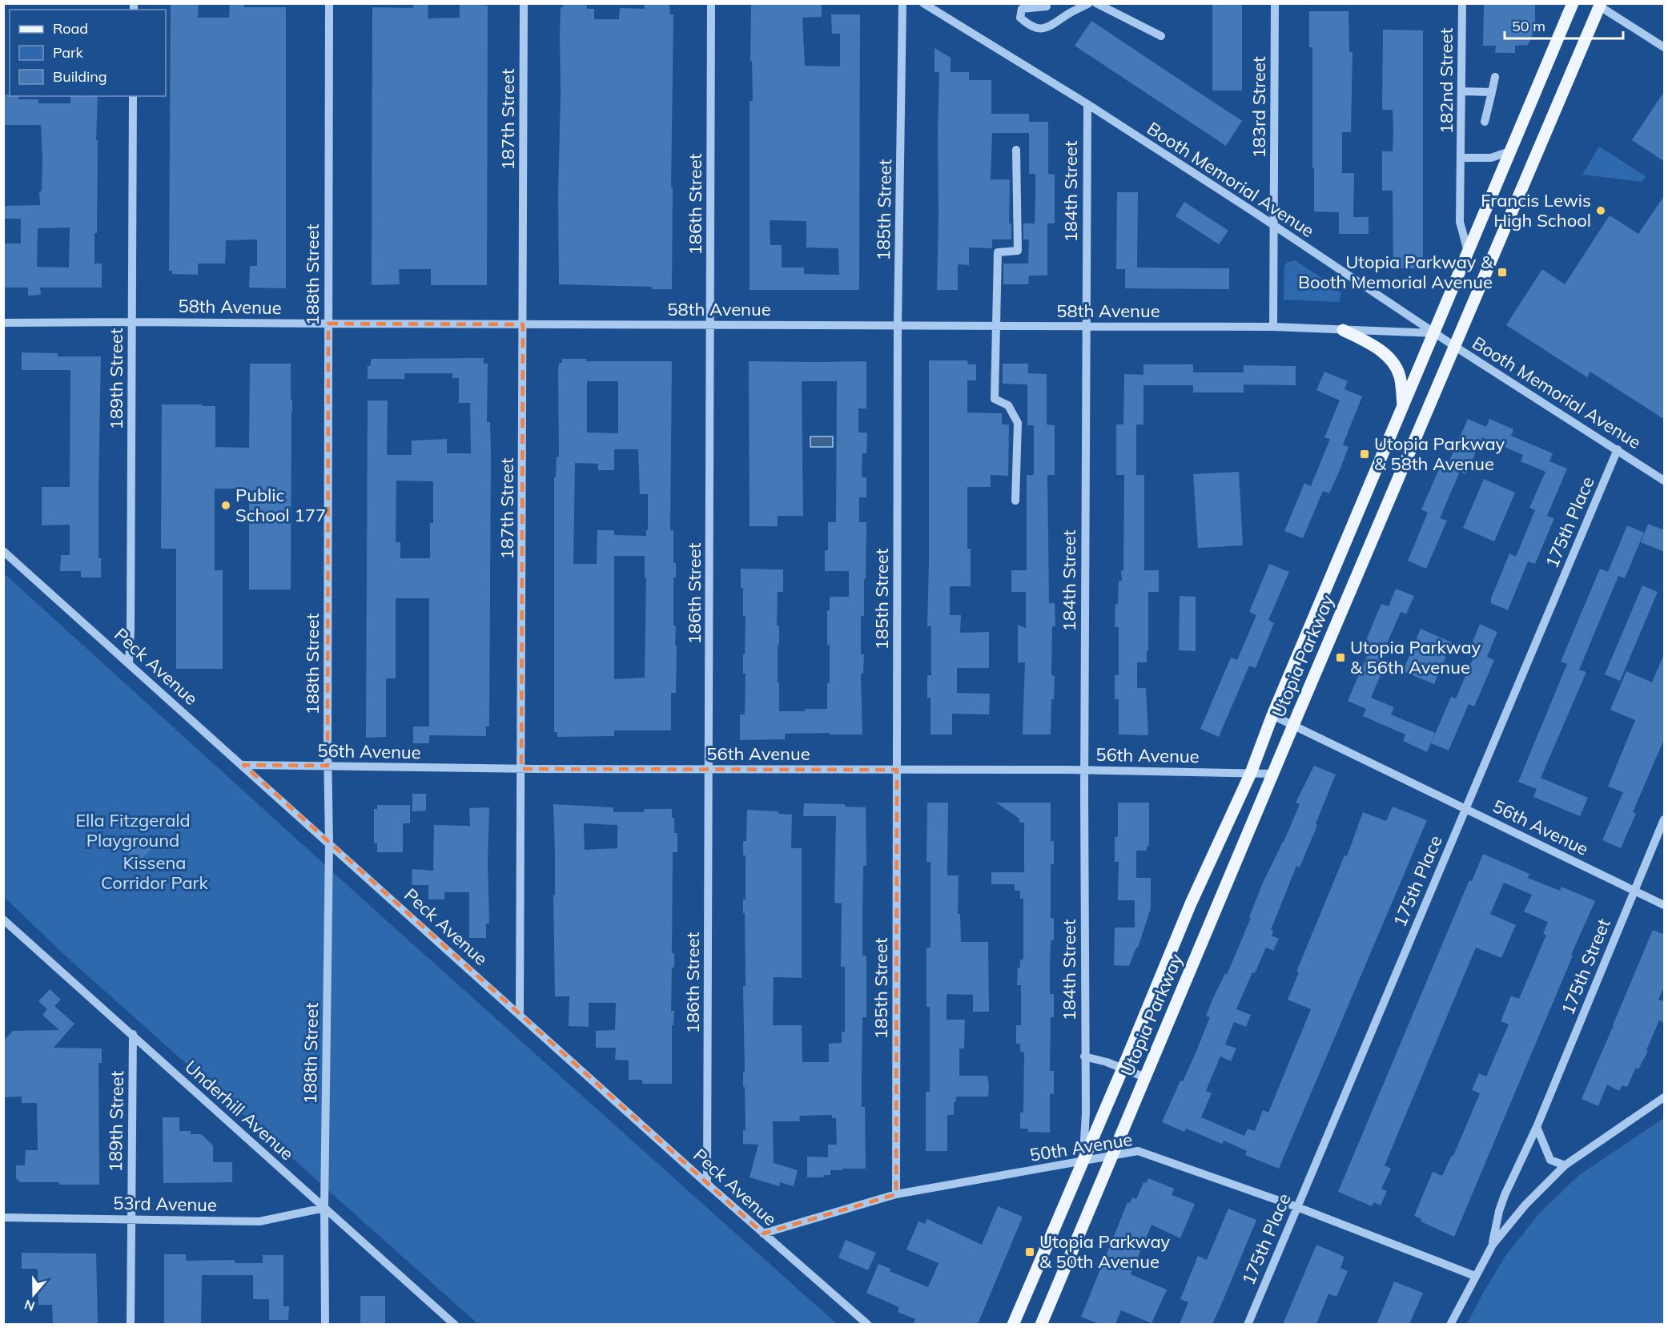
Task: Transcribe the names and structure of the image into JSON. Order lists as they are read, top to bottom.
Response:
{
  "streets": {
    "main road": ["Utopia Parkway"],
    "street": [
      "182nd Street",
      "183rd Street",
      "187th Street",
      "Booth Memorial Avenue",
      "184th Street",
      "186th Street",
      "185th Street",
      "188th Street",
      "58th Avenue",
      "189th Street",
      "175th Place",
      "Peck Avenue",
      "56th Avenue",
      "175th Street",
      "Underhill Avenue",
      "50th Avenue",
      "53rd Avenue"
    ]
  },
  "crossings": [
    ["182nd Street", "Utopia Parkway"],
    ["183rd Street", "Booth Memorial Avenue"],
    ["183rd Street", "58th Avenue"],
    ["187th Street", "58th Avenue"],
    ["187th Street", "Peck Avenue"],
    ["187th Street", "56th Avenue"],
    ["Booth Memorial Avenue", "184th Street"],
    ["Booth Memorial Avenue", "58th Avenue"],
    ["Booth Memorial Avenue", "175th Place"],
    ["Booth Memorial Avenue", "Utopia Parkway"],
    ["184th Street", "58th Avenue"],
    ["184th Street", "Utopia Parkway"],
    ["184th Street", "56th Avenue"],
    ["184th Street", "50th Avenue"],
    ["186th Street", "58th Avenue"],
    ["186th Street", "Peck Avenue"],
    ["186th Street", "56th Avenue"],
    ["185th Street", "58th Avenue"],
    ["185th Street", "56th Avenue"],
    ["185th Street", "50th Avenue"],
    ["188th Street", "58th Avenue"],
    ["188th Street", "Peck Avenue"],
    ["188th Street", "56th Avenue"],
    ["188th Street", "Underhill Avenue"],
    ["188th Street", "53rd Avenue"],
    ["58th Avenue", "189th Street"],
    ["58th Avenue", "Utopia Parkway"],
    ["189th Street", "Peck Avenue"],
    ["189th Street", "Underhill Avenue"],
    ["189th Street", "53rd Avenue"],
    ["175th Place", "56th Avenue"],
    ["175th Place", "50th Avenue"],
    ["Utopia Parkway", "56th Avenue"],
    ["Utopia Parkway", "50th Avenue"],
    ["Peck Avenue", "56th Avenue"],
    ["Peck Avenue", "50th Avenue"],
    ["56th Avenue", "175th Street"],
    ["Underhill Avenue", "53rd Avenue"]
  ],
  "parks": ["Ella Fitzgerald Playground", "Kissena Corridor Park"],
  "places": {
    "other": ["Francis Lewis High School", "Public School 177"],
    "transit": [
      "Utopia Parkway & Booth Memorial Avenue",
      "Utopia Parkway & 58th Avenue",
      "Utopia Parkway & 56th Avenue",
      "Utopia Parkway & 50th Avenue"
    ]
  },
  "legend": ["Road", "Park", "Building"],
  "scale_bar": "50 m",
  "north": "bottom"
}
